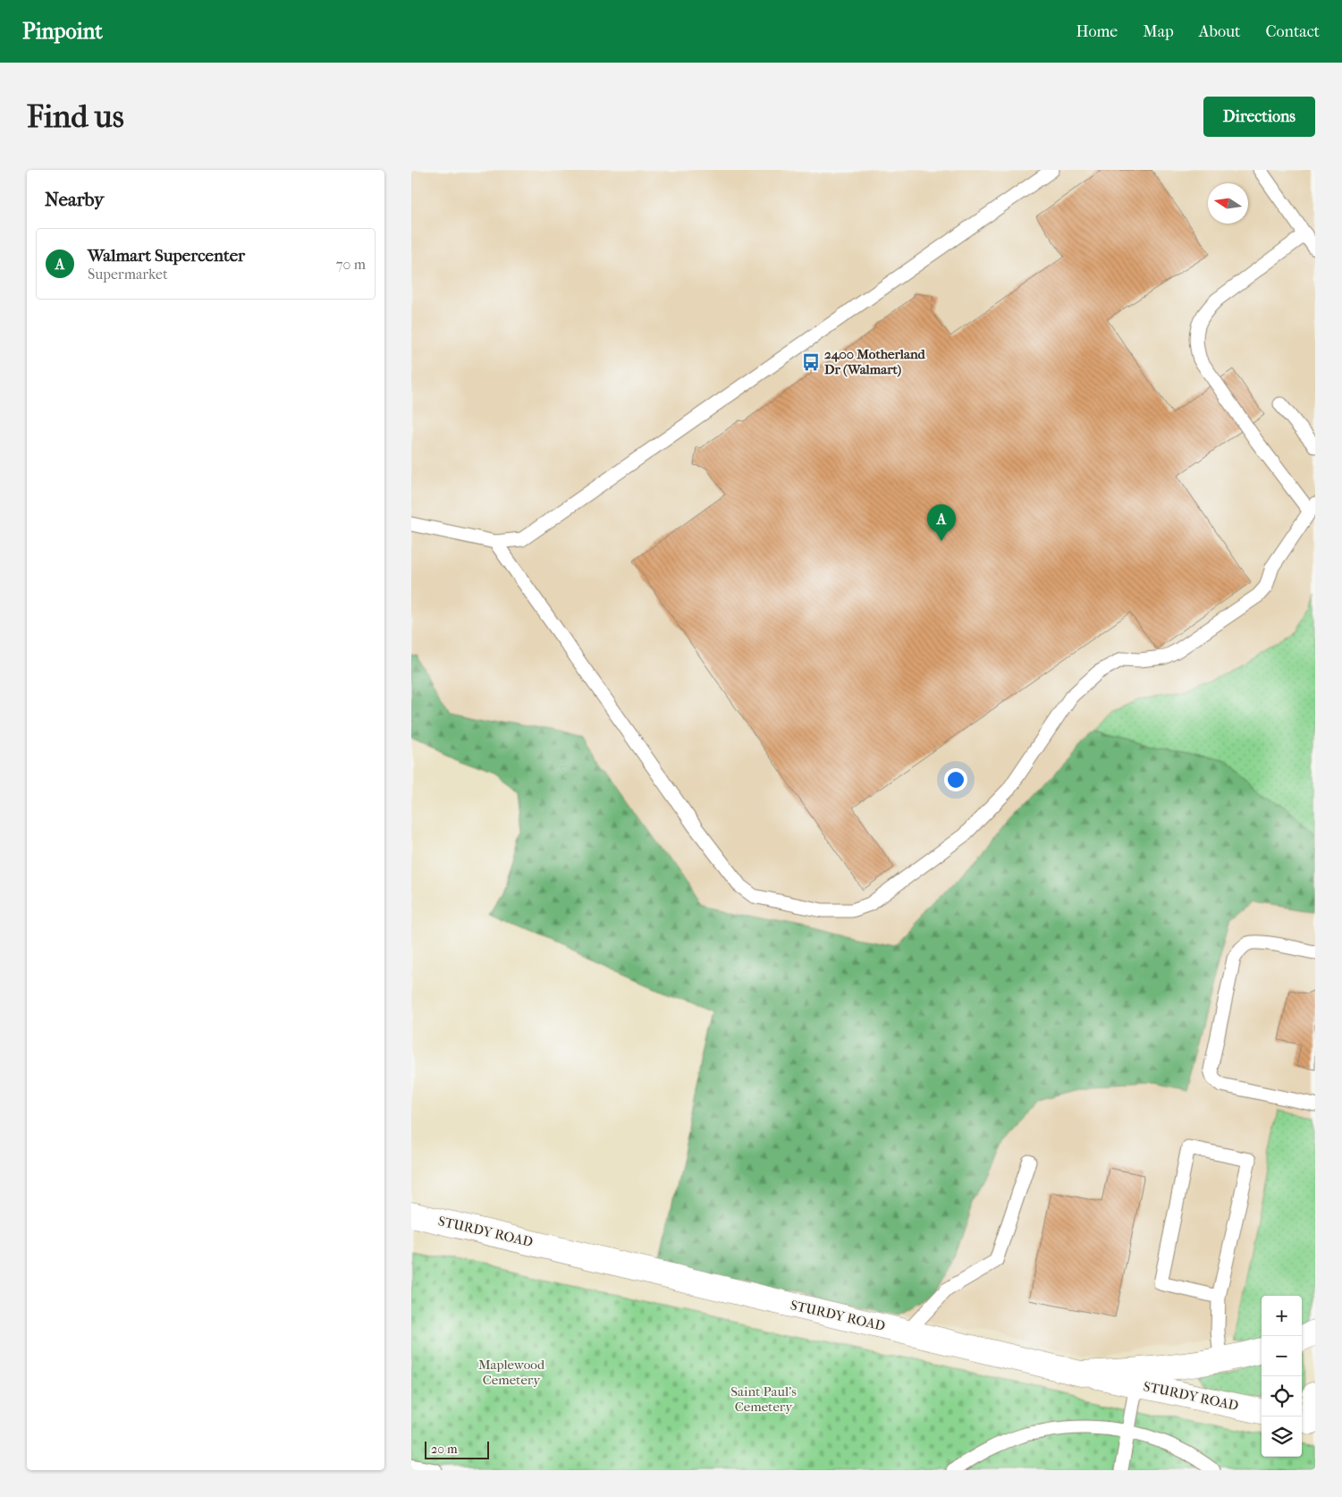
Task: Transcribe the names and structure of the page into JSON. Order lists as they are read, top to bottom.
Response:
{
  "streets": {
    "street": ["STURDY ROAD"]
  },
  "parks": ["Maplewood Cemetery", "Saint Paul's Cemetery"],
  "places": {
    "bus stop": ["2400 Motherland Dr (Walmart)"]
  },
  "scale_bar": "20 m",
  "north": "left",
  "page": {
    "header": "Pinpoint",
    "nav": [
      "Home",
      "Map",
      "About",
      "Contact"
    ],
    "buttons": "Directions",
    "title": "Find us",
    "heading": "Nearby",
    "list": [
      {
        "mark": "A",
        "name": "Walmart Supercenter",
        "note": "Supermarket",
        "value": "70 m"
      }
    ],
    "pins": "A",
    "map_buttons": ["+", "−"],
    "scale": "20 m"
  }
}
